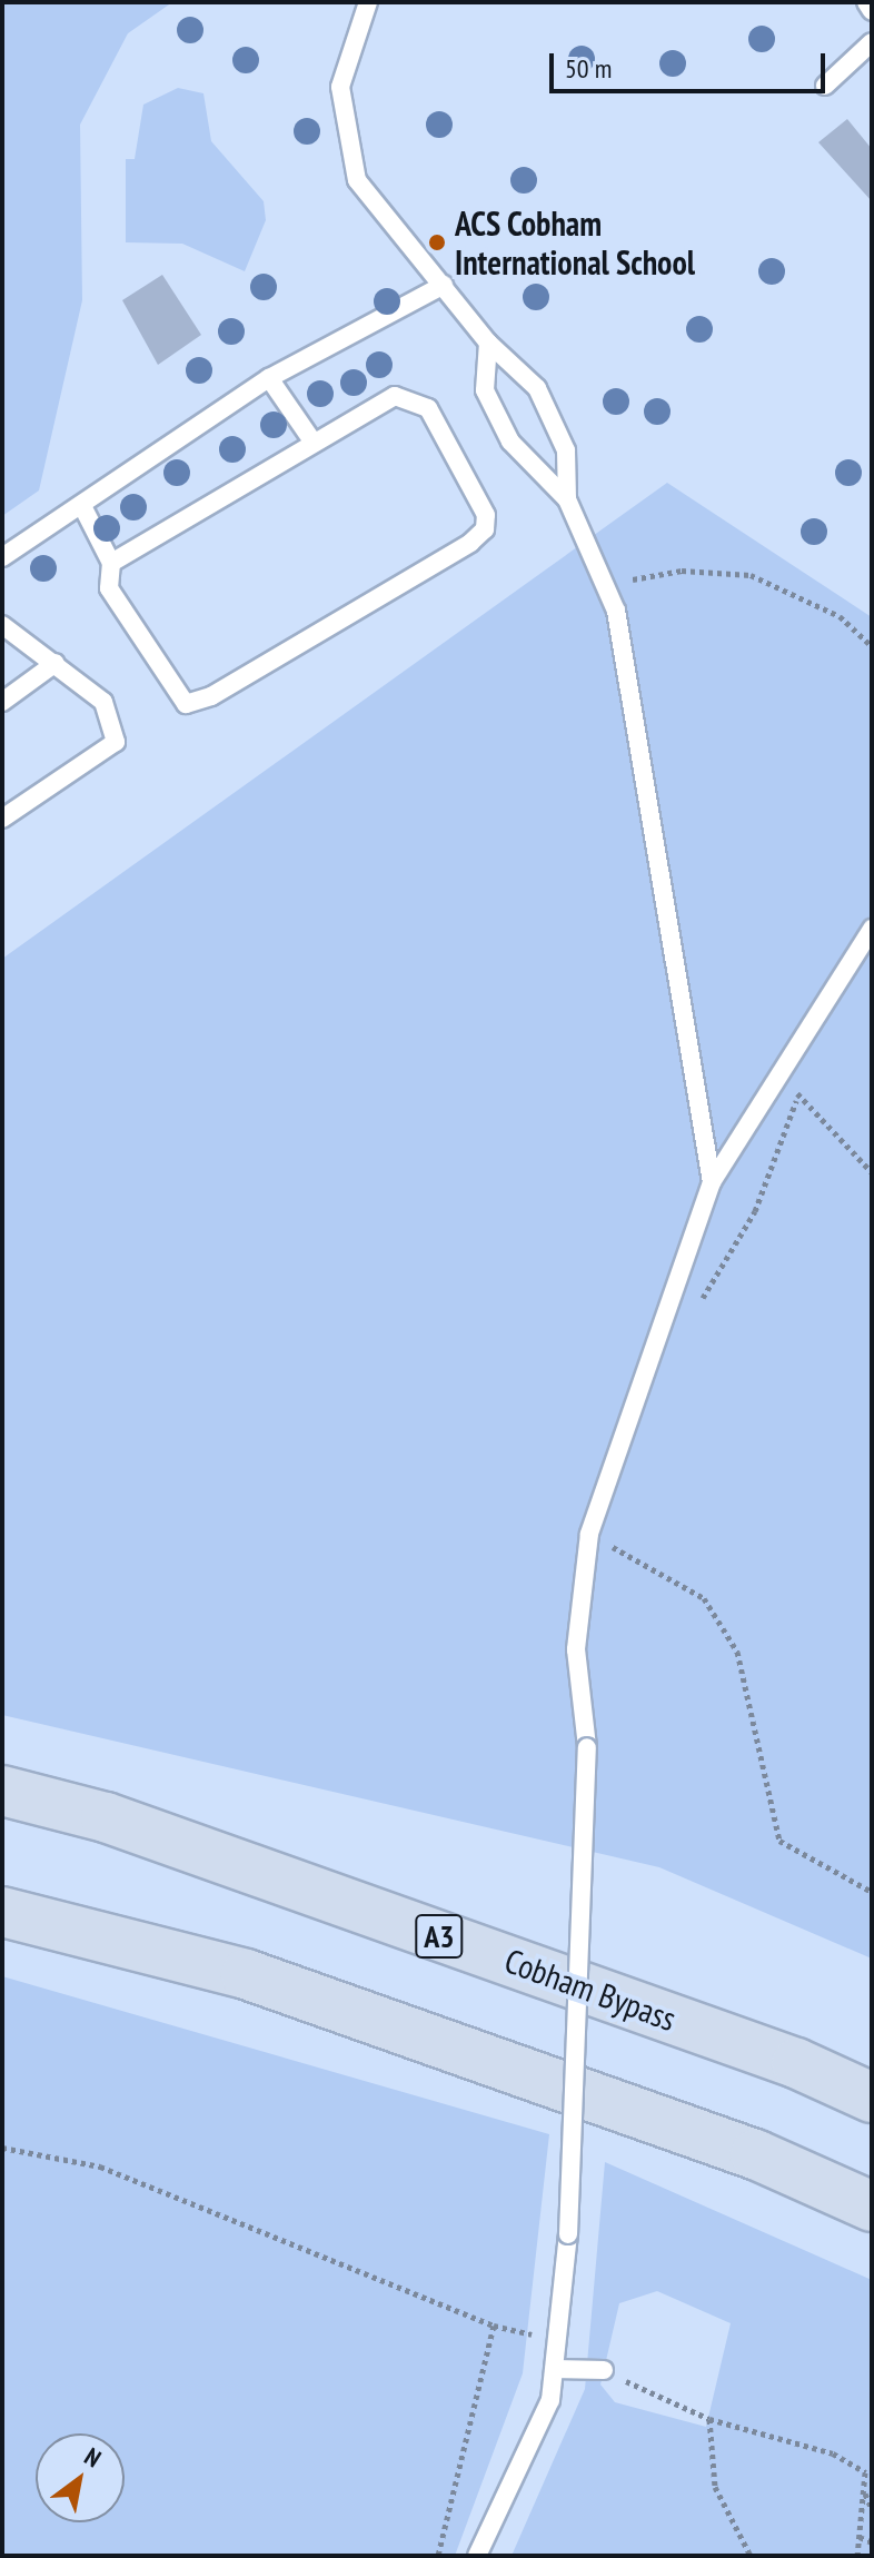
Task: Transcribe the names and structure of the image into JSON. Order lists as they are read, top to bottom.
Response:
{
  "streets": {
    "highway": ["A3", "Cobham Bypass"]
  },
  "places": ["ACS Cobham International School"],
  "scale_bar": "50 m",
  "north": "top right"
}
